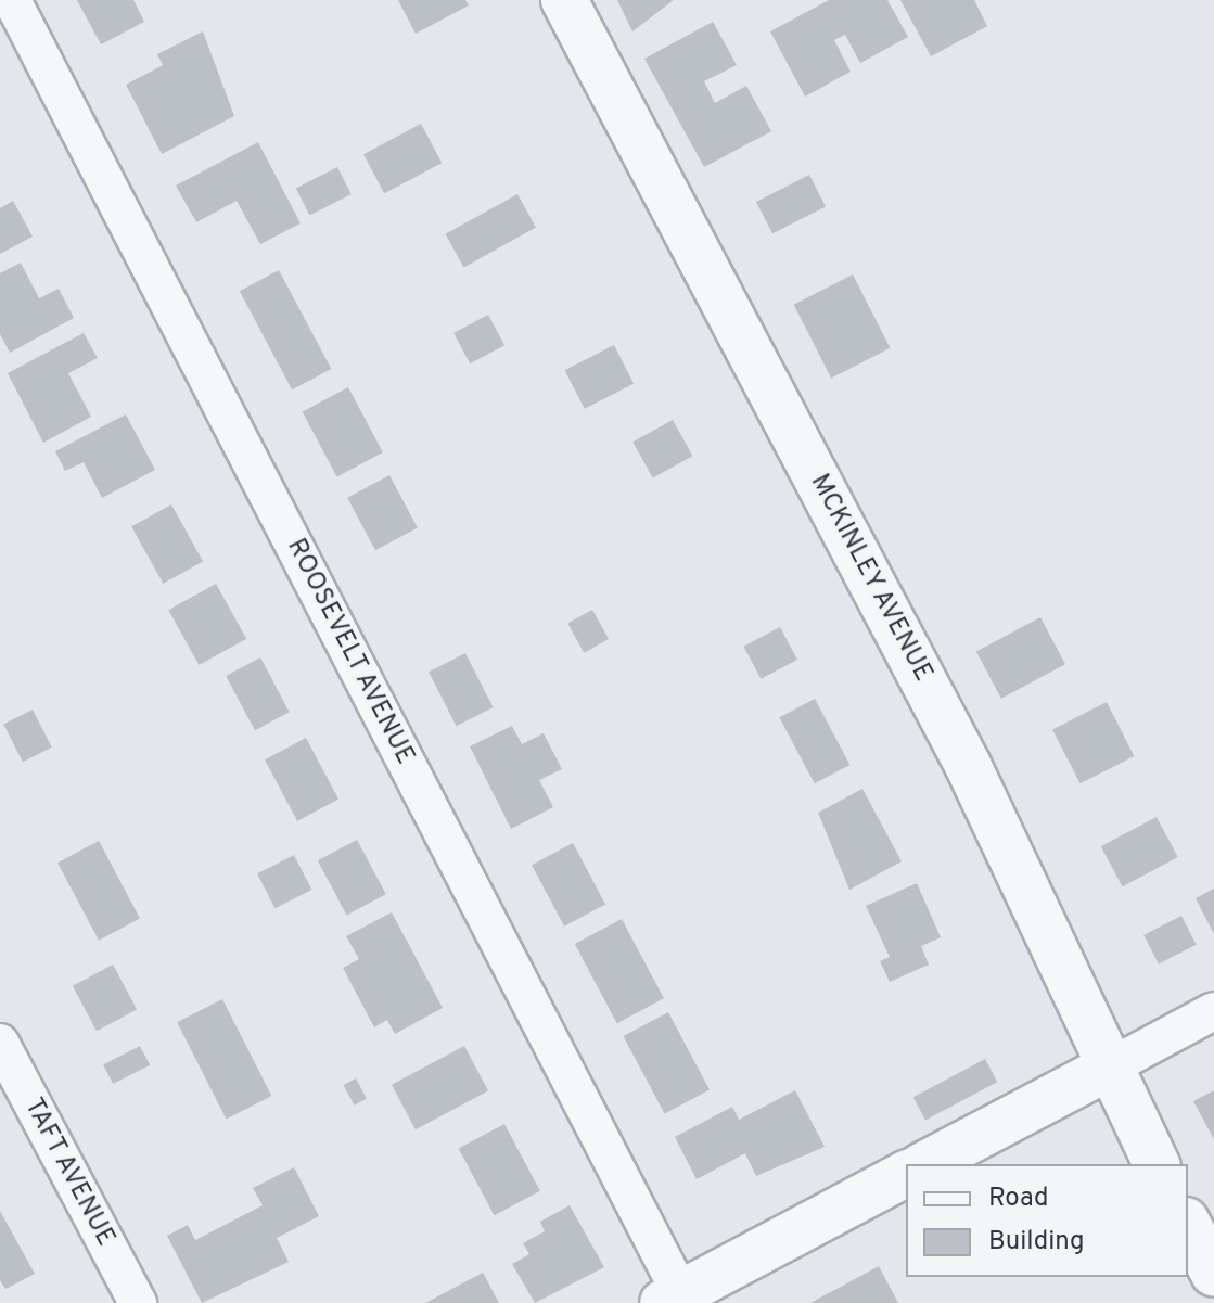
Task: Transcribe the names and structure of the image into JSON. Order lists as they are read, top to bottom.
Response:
{
  "streets": {
    "street": ["MCKINLEY AVENUE", "ROOSEVELT AVENUE", "TAFT AVENUE"]
  },
  "legend": ["Road", "Building"]
}
